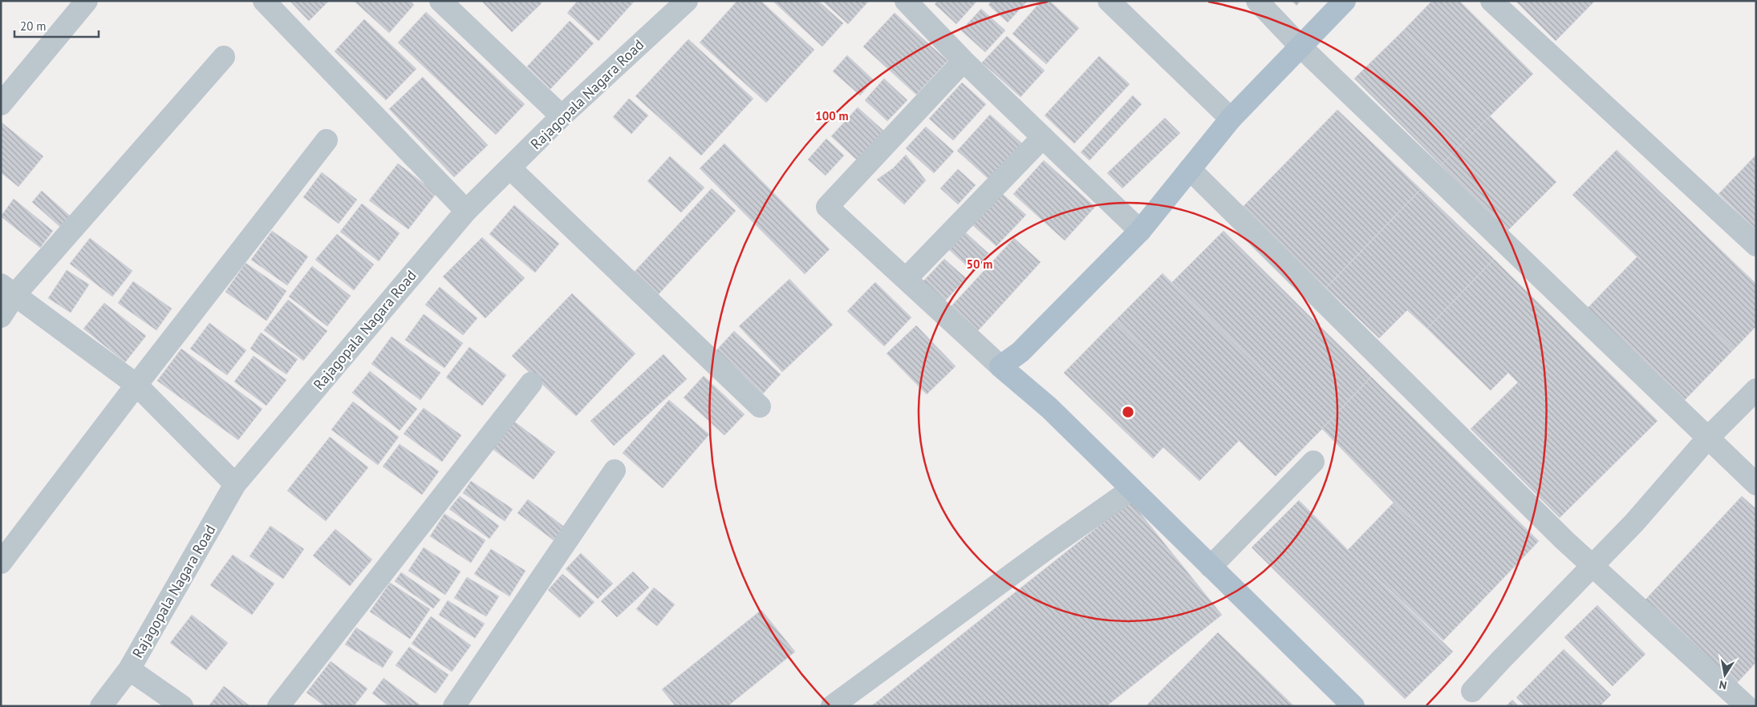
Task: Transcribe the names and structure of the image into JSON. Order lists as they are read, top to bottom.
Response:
{
  "streets": {
    "street": ["Rajagopala Nagara Road"]
  },
  "scale_bar": "20 m",
  "north": "bottom",
  "rings": ["100 m", "50 m"]
}
